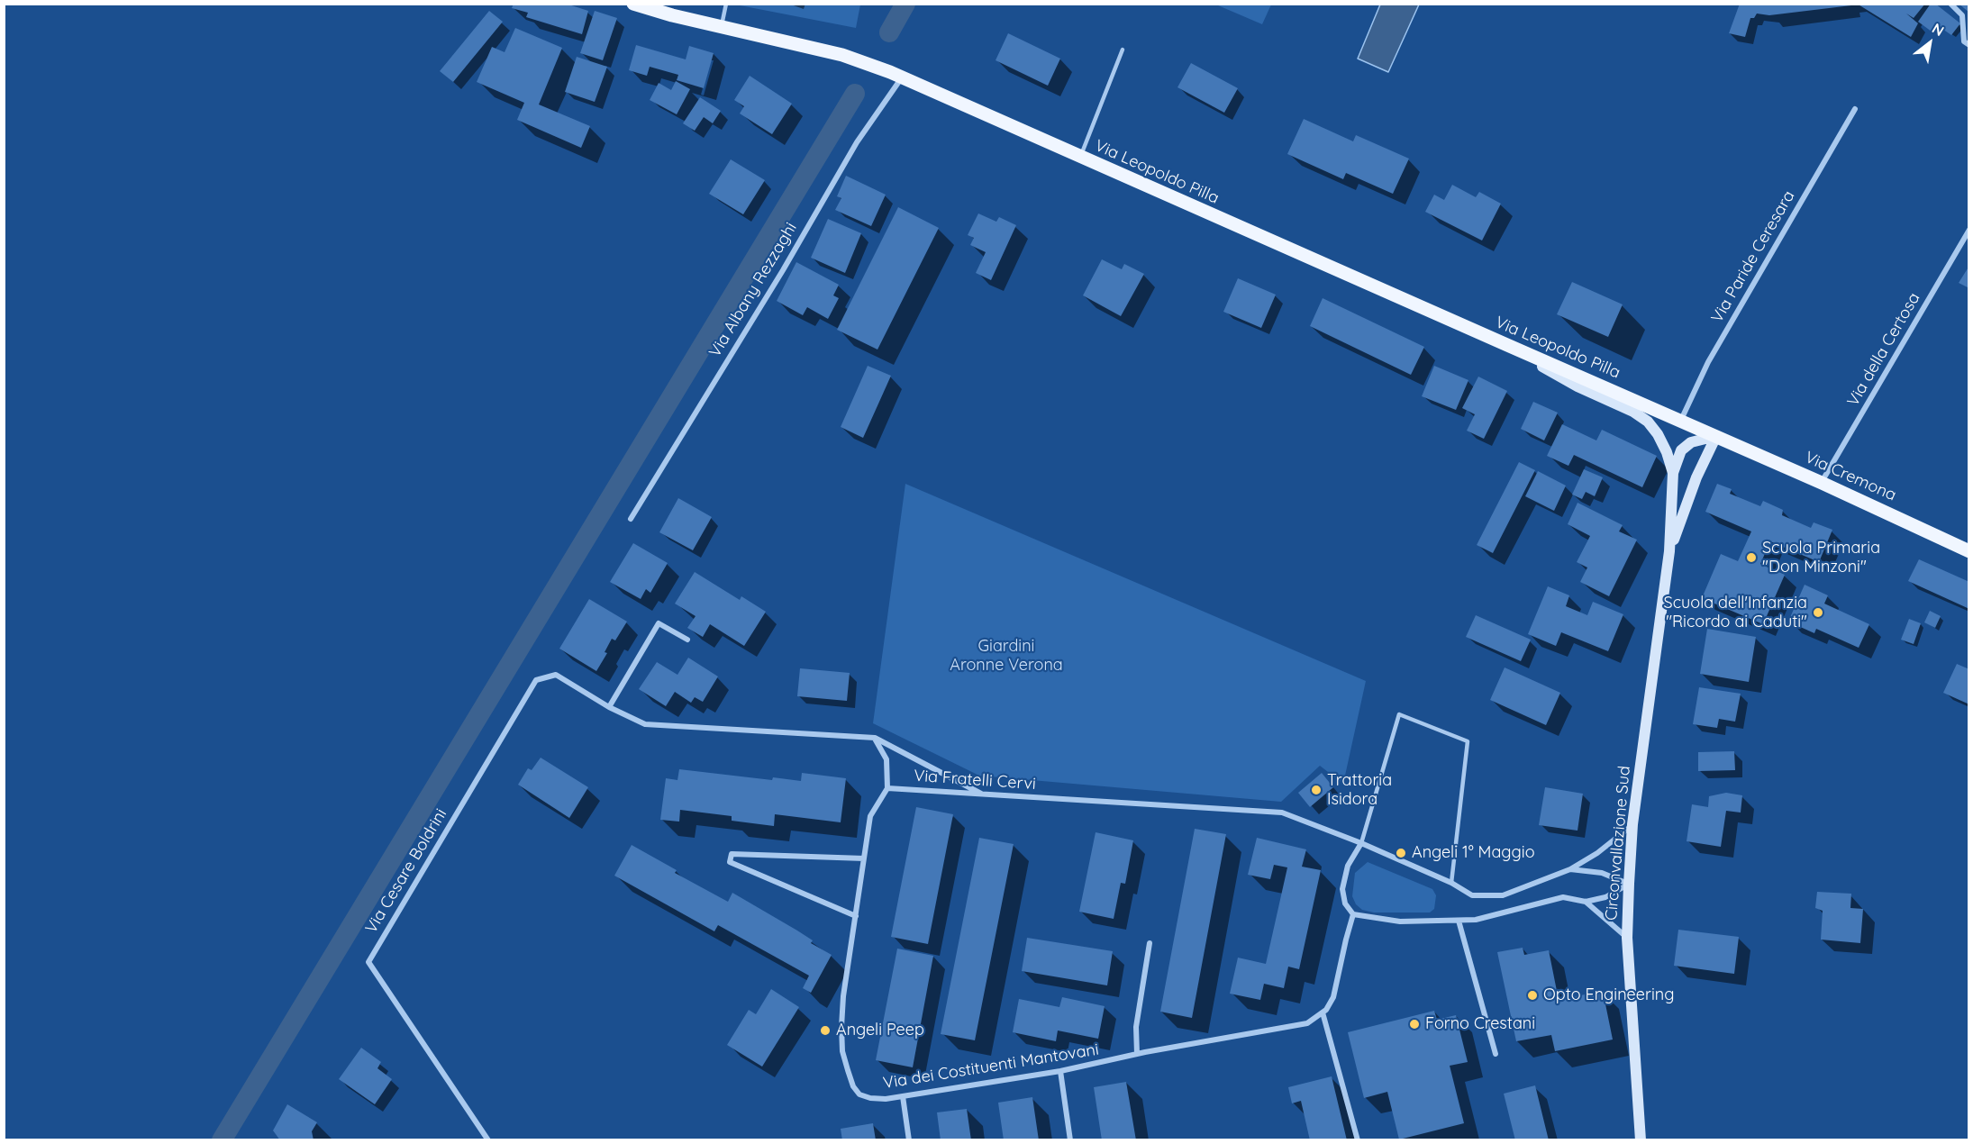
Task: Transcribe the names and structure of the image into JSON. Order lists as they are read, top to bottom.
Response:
{
  "streets": {
    "main road": ["Via Leopoldo Pilla", "Via Cremona", "Circonvallazione Sud"],
    "street": [
      "Via Paride Ceresara",
      "Via Albany Rezzaghi",
      "Via della Certosa",
      "Via Fratelli Cervi",
      "Via Cesare Boldrini",
      "Via dei Costituenti Mantovani"
    ]
  },
  "crossings": [
    ["Via Leopoldo Pilla", "Via Paride Ceresara"],
    ["Via Leopoldo Pilla", "Via Albany Rezzaghi"],
    ["Via Leopoldo Pilla", "Via Cremona"],
    ["Via Leopoldo Pilla", "Circonvallazione Sud"],
    ["Via Paride Ceresara", "Via Cremona"],
    ["Via della Certosa", "Via Cremona"],
    ["Via Cremona", "Circonvallazione Sud"],
    ["Via Fratelli Cervi", "Circonvallazione Sud"]
  ],
  "parks": ["Giardini Aronne Verona"],
  "places": [
    "Scuola Primaria \"Don Minzoni\"",
    "Scuola dell'Infanzia \"Ricordo ai Caduti\"",
    "Trattoria Isidora",
    "Angeli 1° Maggio",
    "Opto Engineering",
    "Forno Crestani",
    "Angeli Peep"
  ],
  "north": "top right"
}
